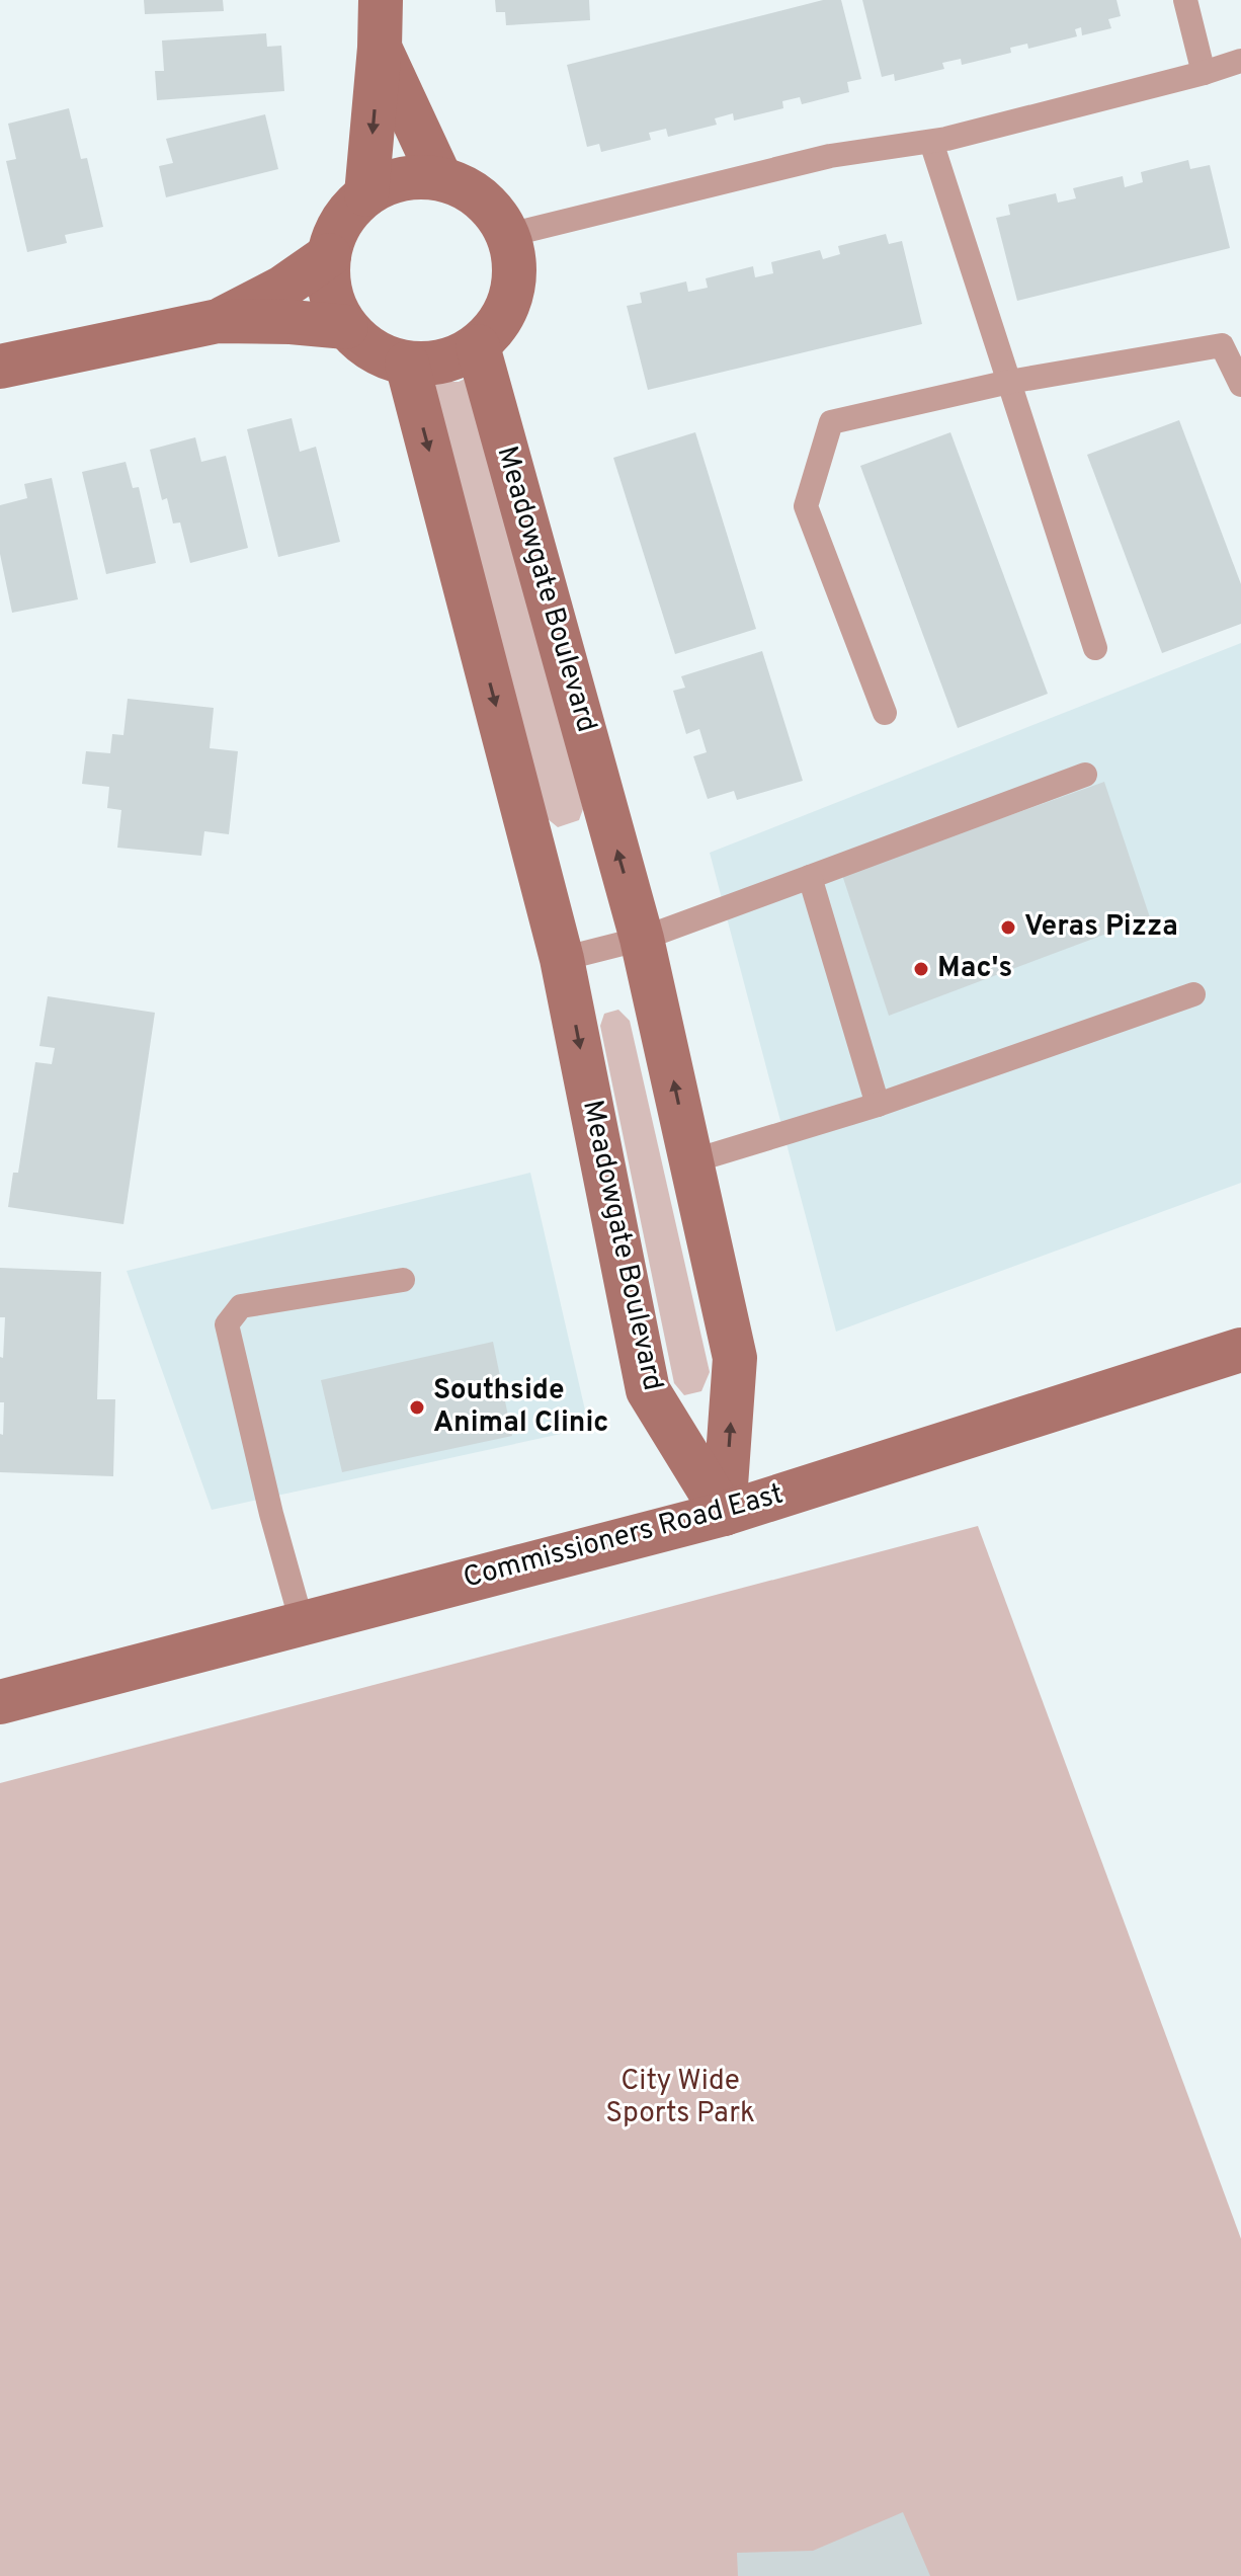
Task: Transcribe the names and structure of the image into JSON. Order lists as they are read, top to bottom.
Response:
{
  "streets": {
    "street": ["Meadowgate Boulevard", "Commissioners Road East"]
  },
  "crossings": [
    ["Meadowgate Boulevard", "Commissioners Road East"]
  ],
  "parks": ["City Wide Sports Park"],
  "places": ["Veras Pizza", "Mac's", "Southside Animal Clinic"]
}
